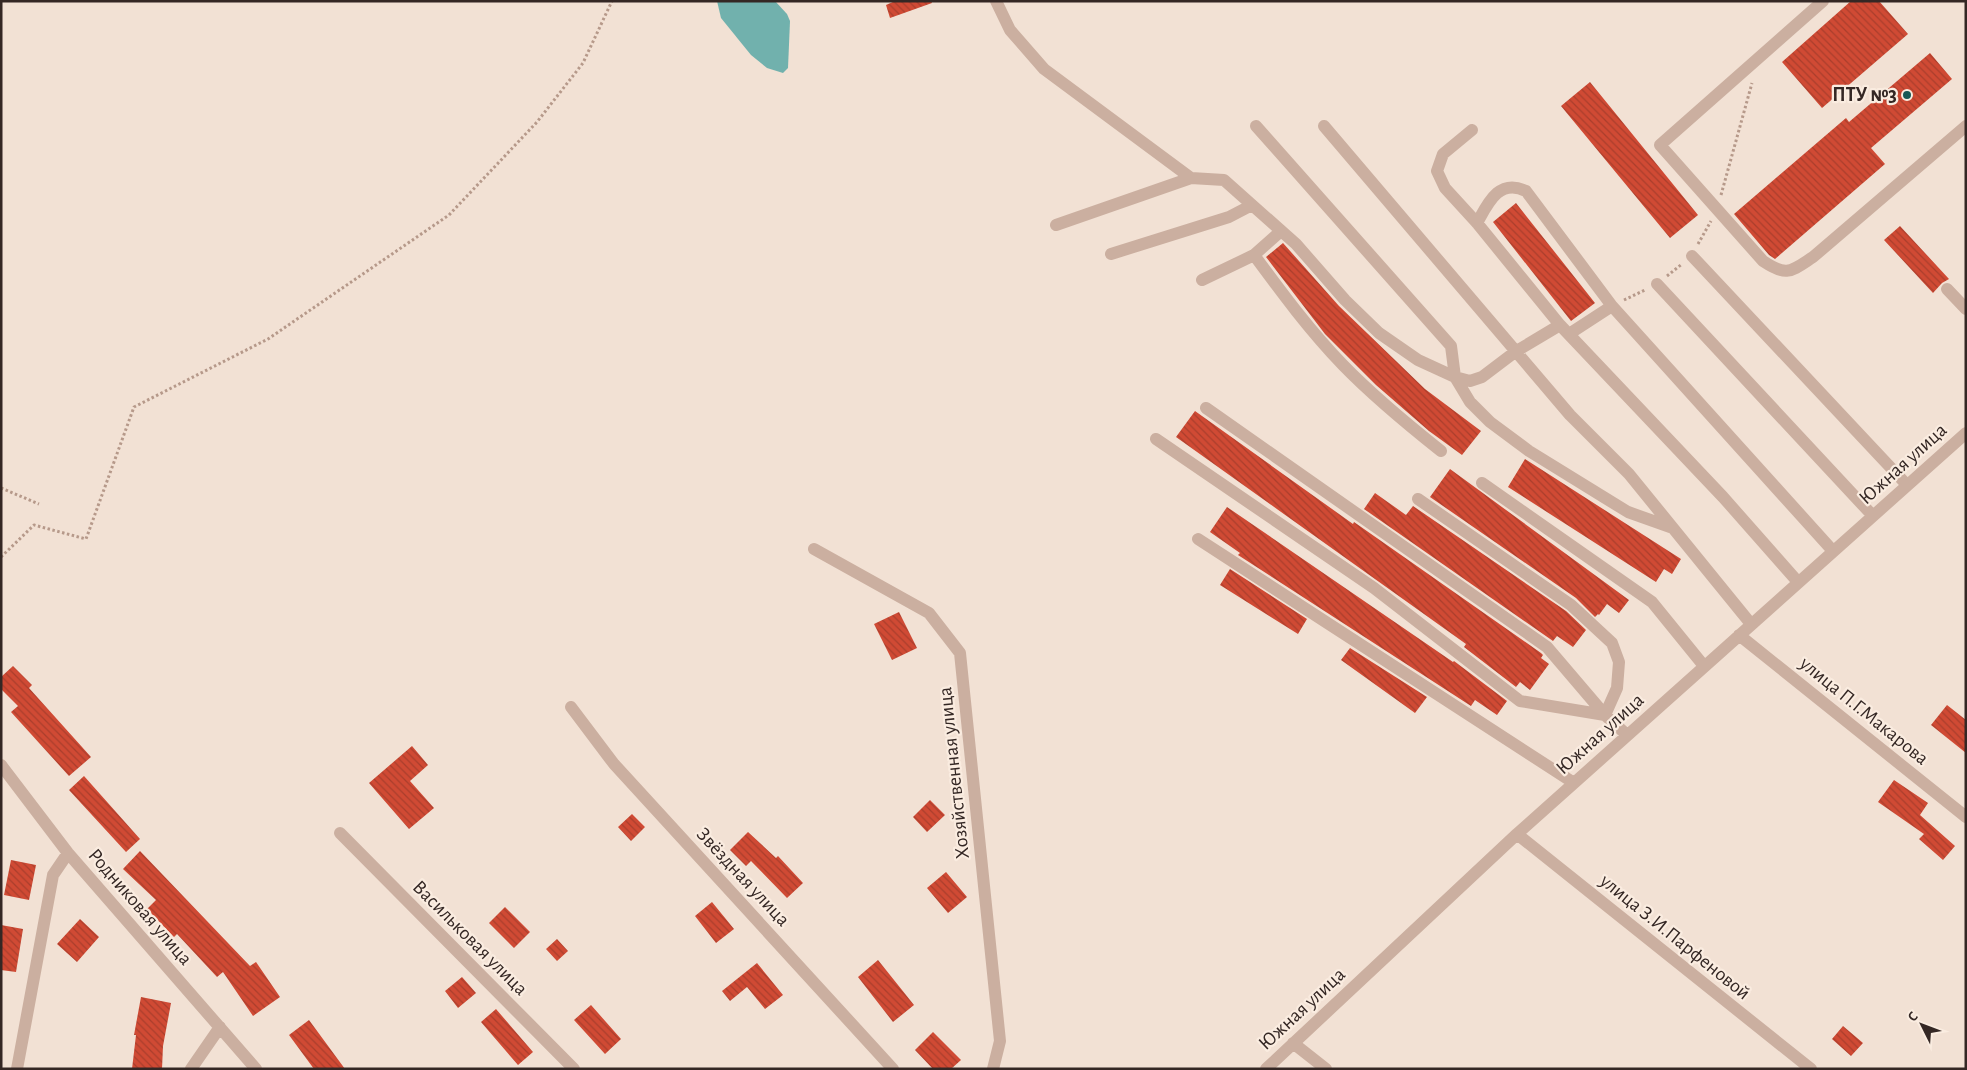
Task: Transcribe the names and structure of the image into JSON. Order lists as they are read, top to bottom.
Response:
{
  "streets": {
    "street": [
      "Южная улица",
      "улица П.Г.Макарова",
      "Хозяйственная улица",
      "Звёздная улица",
      "Родниковая улица",
      "улица З.И.Парфеновой",
      "Васильковая улица"
    ]
  },
  "crossings": [
    ["Южная улица", "улица П.Г.Макарова"],
    ["Южная улица", "улица З.И.Парфеновой"]
  ],
  "places": ["ПТУ №3"],
  "north": "top left"
}
